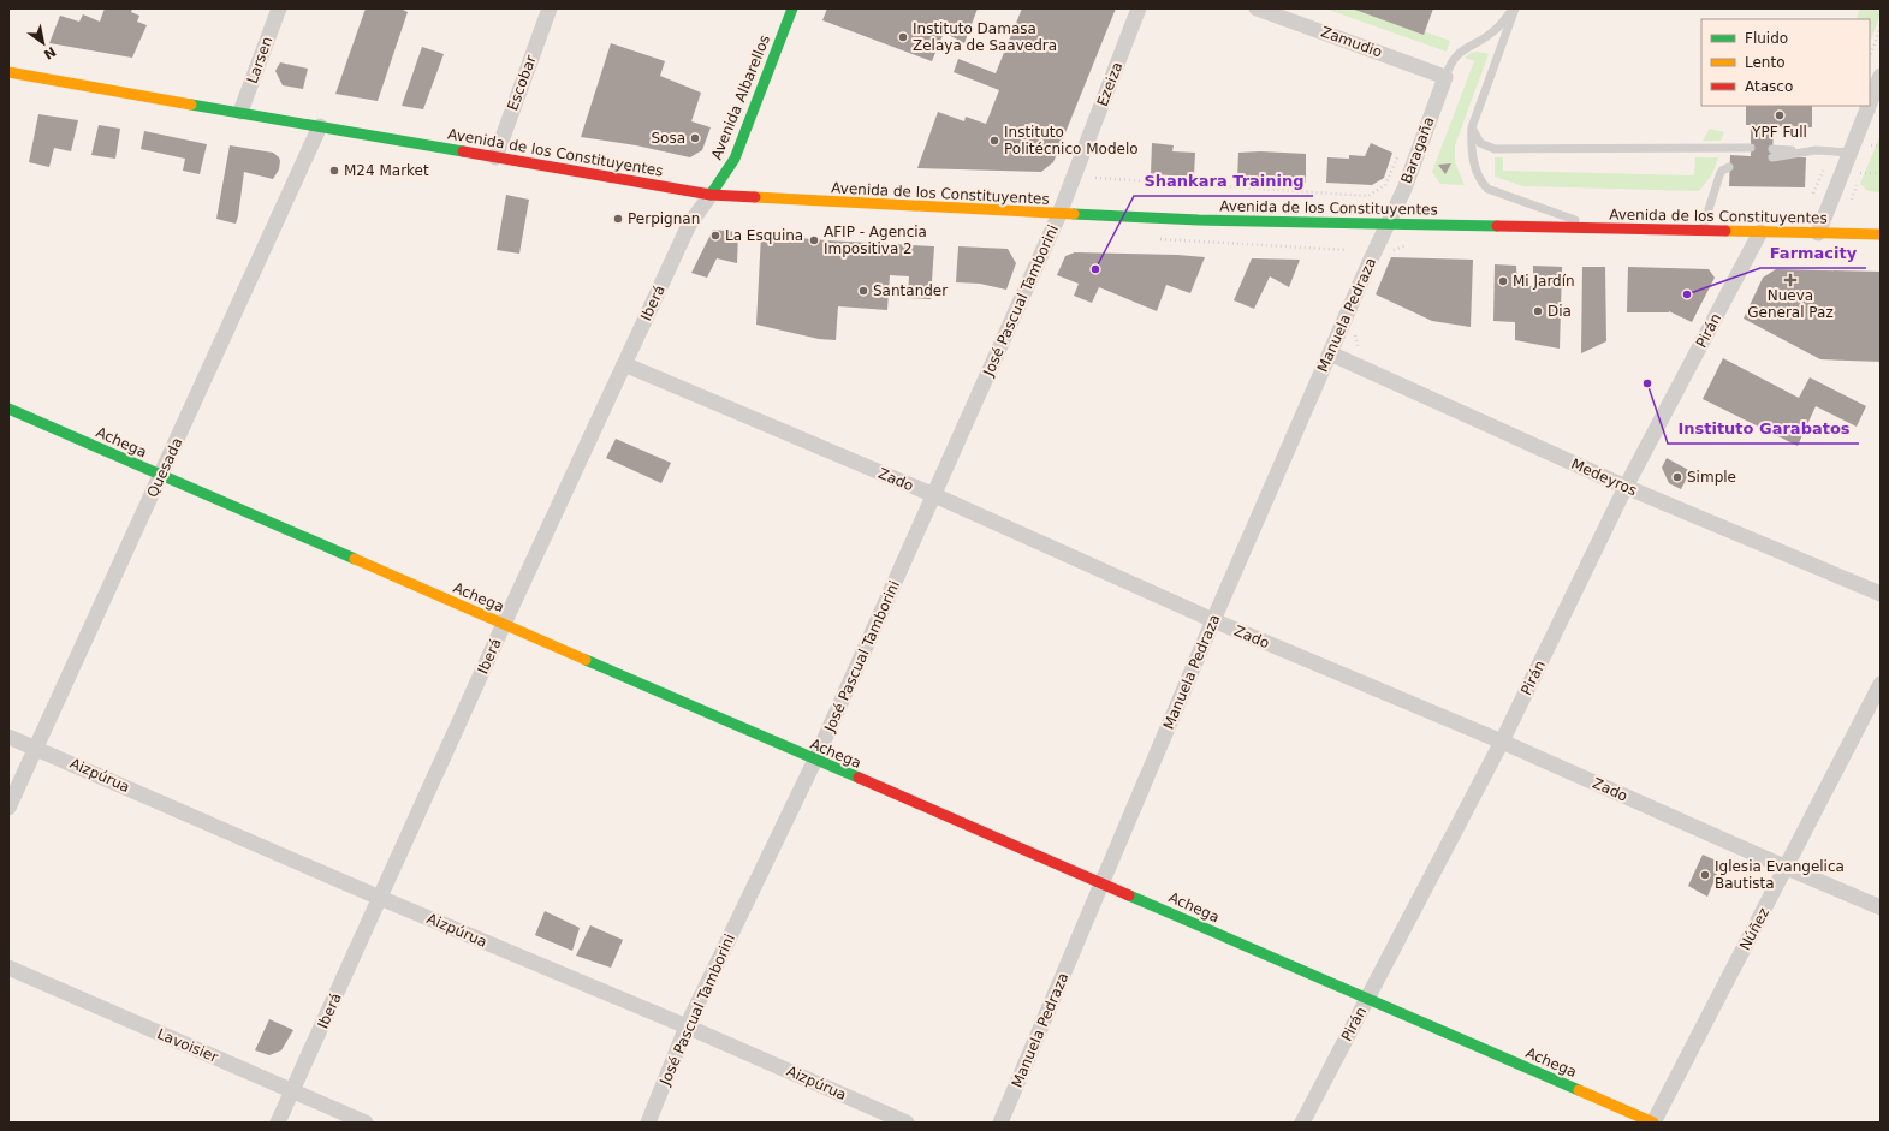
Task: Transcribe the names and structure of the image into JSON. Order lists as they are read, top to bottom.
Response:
{
  "streets": {
    "street": [
      "Zamudio",
      "Larsen",
      "Escobar",
      "Ezeiza",
      "Avenida Albarellos",
      "Baragaña",
      "Avenida de los Constituyentes",
      "José Pascual Tamborini",
      "Iberá",
      "Manuela Pedraza",
      "Pirán",
      "Achega",
      "Quesada",
      "Medeyros",
      "Zado",
      "Aizpúrua",
      "Núñez",
      "Lavoisier"
    ]
  },
  "crossings": [
    ["Zamudio", "Baragaña"],
    ["Larsen", "Avenida de los Constituyentes"],
    ["Escobar", "Avenida de los Constituyentes"],
    ["Ezeiza", "Avenida de los Constituyentes"],
    ["Ezeiza", "José Pascual Tamborini"],
    ["Avenida Albarellos", "Avenida de los Constituyentes"],
    ["Avenida Albarellos", "Iberá"],
    ["Baragaña", "Avenida de los Constituyentes"],
    ["Baragaña", "Manuela Pedraza"],
    ["Avenida de los Constituyentes", "José Pascual Tamborini"],
    ["Avenida de los Constituyentes", "Iberá"],
    ["Avenida de los Constituyentes", "Manuela Pedraza"],
    ["Avenida de los Constituyentes", "Pirán"],
    ["Avenida de los Constituyentes", "Quesada"],
    ["José Pascual Tamborini", "Achega"],
    ["José Pascual Tamborini", "Zado"],
    ["José Pascual Tamborini", "Aizpúrua"],
    ["Iberá", "Achega"],
    ["Iberá", "Zado"],
    ["Iberá", "Aizpúrua"],
    ["Iberá", "Lavoisier"],
    ["Manuela Pedraza", "Achega"],
    ["Manuela Pedraza", "Medeyros"],
    ["Manuela Pedraza", "Zado"],
    ["Pirán", "Achega"],
    ["Pirán", "Medeyros"],
    ["Pirán", "Zado"],
    ["Achega", "Quesada"],
    ["Achega", "Núñez"],
    ["Quesada", "Aizpúrua"],
    ["Zado", "Núñez"]
  ],
  "places": {
    "other": [
      "Instituto Damasa Zelaya de Saavedra",
      "YPF Full",
      "Sosa",
      "Instituto Politécnico Modelo",
      "M24 Market",
      "Perpignan",
      "La Esquina",
      "AFIP - Agencia Impositiva 2",
      "Shankara Training",
      "Mi Jardín",
      "Santander",
      "Farmacity",
      "Dia",
      "Instituto Garabatos",
      "Simple",
      "Iglesia Evangelica Bautista"
    ],
    "health": ["Nueva General Paz"]
  },
  "legend": ["Fluido", "Lento", "Atasco"],
  "north": "bottom right"
}
